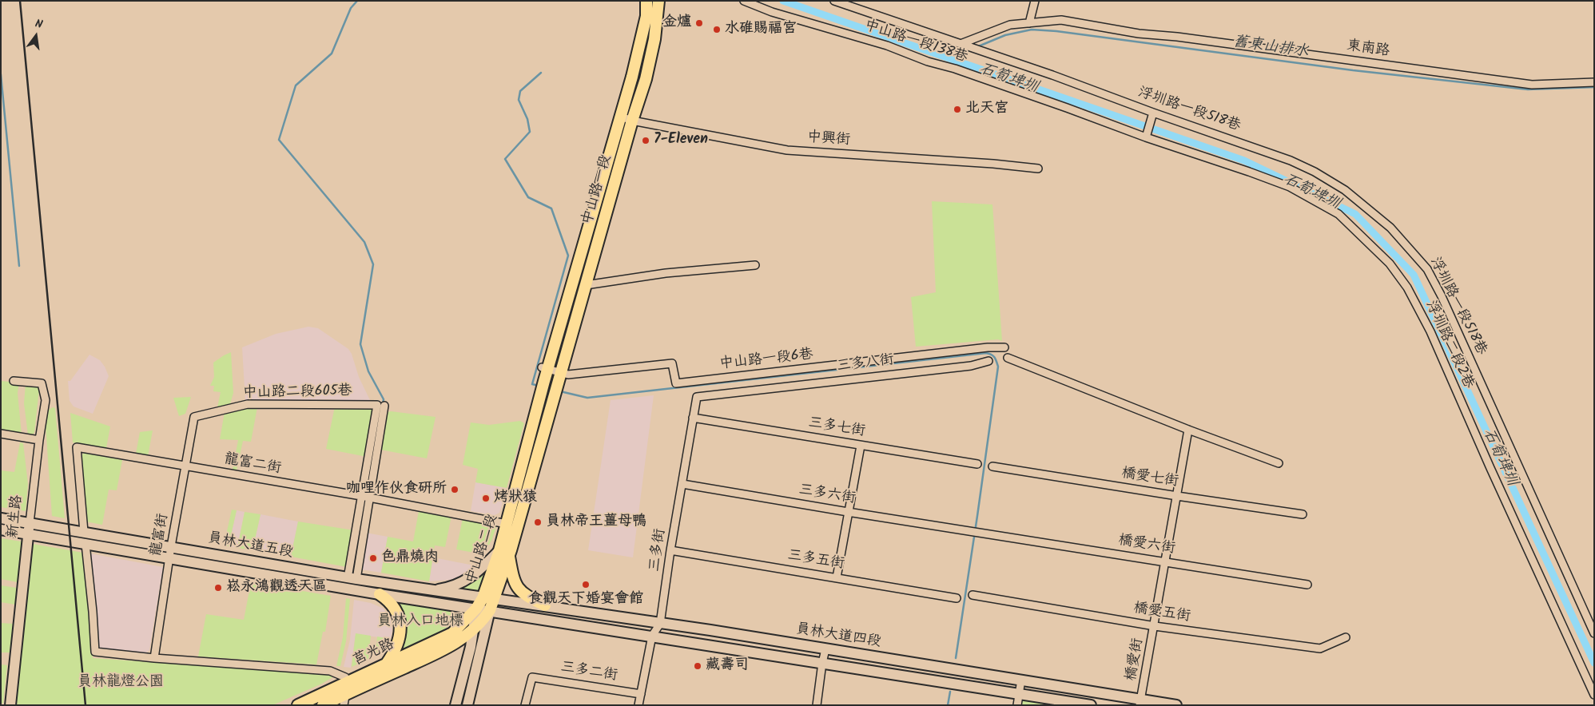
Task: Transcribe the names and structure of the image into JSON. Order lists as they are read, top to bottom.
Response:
{
  "streets": {
    "main road": [
      "中山路一段",
      "新生路",
      "員林大道五段",
      "中山路二段",
      "員林大道四段",
      "莒光路"
    ],
    "street": [
      "中山路一段138巷",
      "東南路",
      "浮圳路一段518巷",
      "中興街",
      "浮圳路二段2巷",
      "中山路一段6巷",
      "三多八街",
      "中山路二段605巷",
      "三多七街",
      "龍富二街",
      "橋愛七街",
      "三多六街",
      "龍富街",
      "橋愛六街",
      "三多街",
      "三多五街",
      "橋愛五街",
      "橋愛街",
      "三多二街"
    ]
  },
  "crossings": [
    ["中山路一段138巷", "浮圳路二段2巷"],
    ["東南路", "浮圳路一段518巷"],
    ["中興街", "中山路一段"],
    ["中山路一段", "中山路一段6巷"],
    ["中山路一段", "中山路二段"],
    ["三多八街", "三多街"],
    ["中山路二段605巷", "龍富二街"],
    ["中山路二段605巷", "龍富街"],
    ["三多七街", "三多街"],
    ["龍富二街", "龍富街"],
    ["龍富二街", "員林大道五段"],
    ["龍富二街", "中山路二段"],
    ["橋愛七街", "橋愛街"],
    ["三多六街", "橋愛六街"],
    ["三多六街", "三多街"],
    ["新生路", "員林大道五段"],
    ["龍富街", "員林大道五段"],
    ["橋愛六街", "橋愛街"],
    ["員林大道五段", "中山路二段"],
    ["員林大道五段", "員林大道四段"],
    ["員林大道五段", "莒光路"],
    ["中山路二段", "員林大道四段"],
    ["中山路二段", "莒光路"],
    ["三多街", "三多五街"],
    ["三多街", "員林大道四段"],
    ["三多街", "三多二街"],
    ["橋愛五街", "橋愛街"],
    ["員林大道四段", "莒光路"],
    ["員林大道四段", "橋愛街"]
  ],
  "water": ["舊東山排水", "石筍埤圳"],
  "parks": ["員林入口地標", "員林龍燈公園"],
  "places": [
    "金爐",
    "水碓賜福宮",
    "北天宮",
    "7-Eleven",
    "咖哩作伙食研所",
    "烤狀猿",
    "員林帝王薑母鴨",
    "色鼎燒肉",
    "食觀天下婚宴會館",
    "崧永鴻觀透天區",
    "藏壽司"
  ],
  "north": "top"
}
